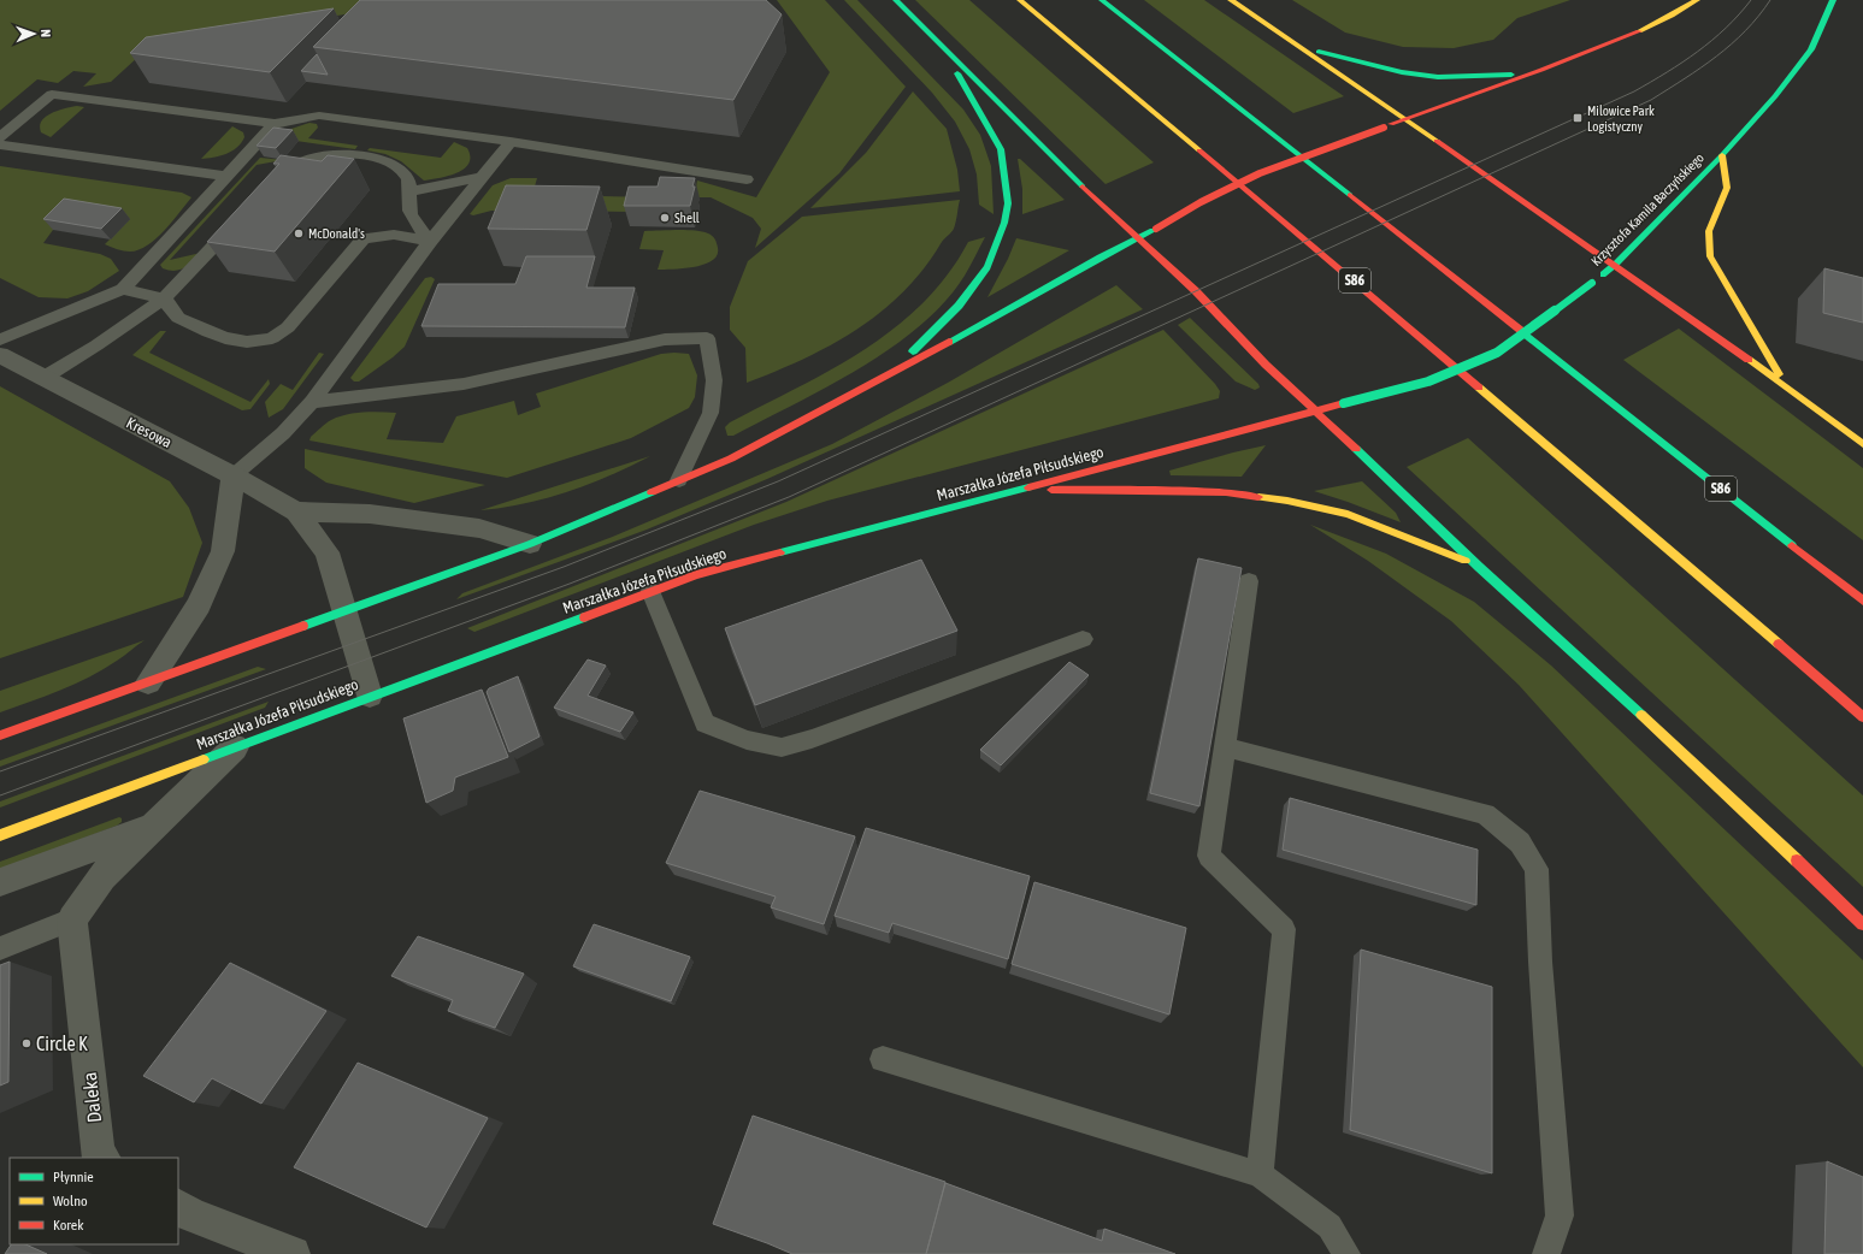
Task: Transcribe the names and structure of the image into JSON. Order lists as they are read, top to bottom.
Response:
{
  "streets": {
    "main road": ["Krzysztofa Kamila Baczyńskiego", "S86", "Marszałka Józefa Piłsudskiego"],
    "street": ["Kresowa", "Daleka"]
  },
  "crossings": [
    ["Krzysztofa Kamila Baczyńskiego", "Marszałka Józefa Piłsudskiego"]
  ],
  "places": {
    "transit": ["Milowice Park Logistyczny"],
    "other": ["Shell", "McDonald's", "Circle K"]
  },
  "legend": ["Płynnie", "Wolno", "Korek"],
  "north": "right"
}
